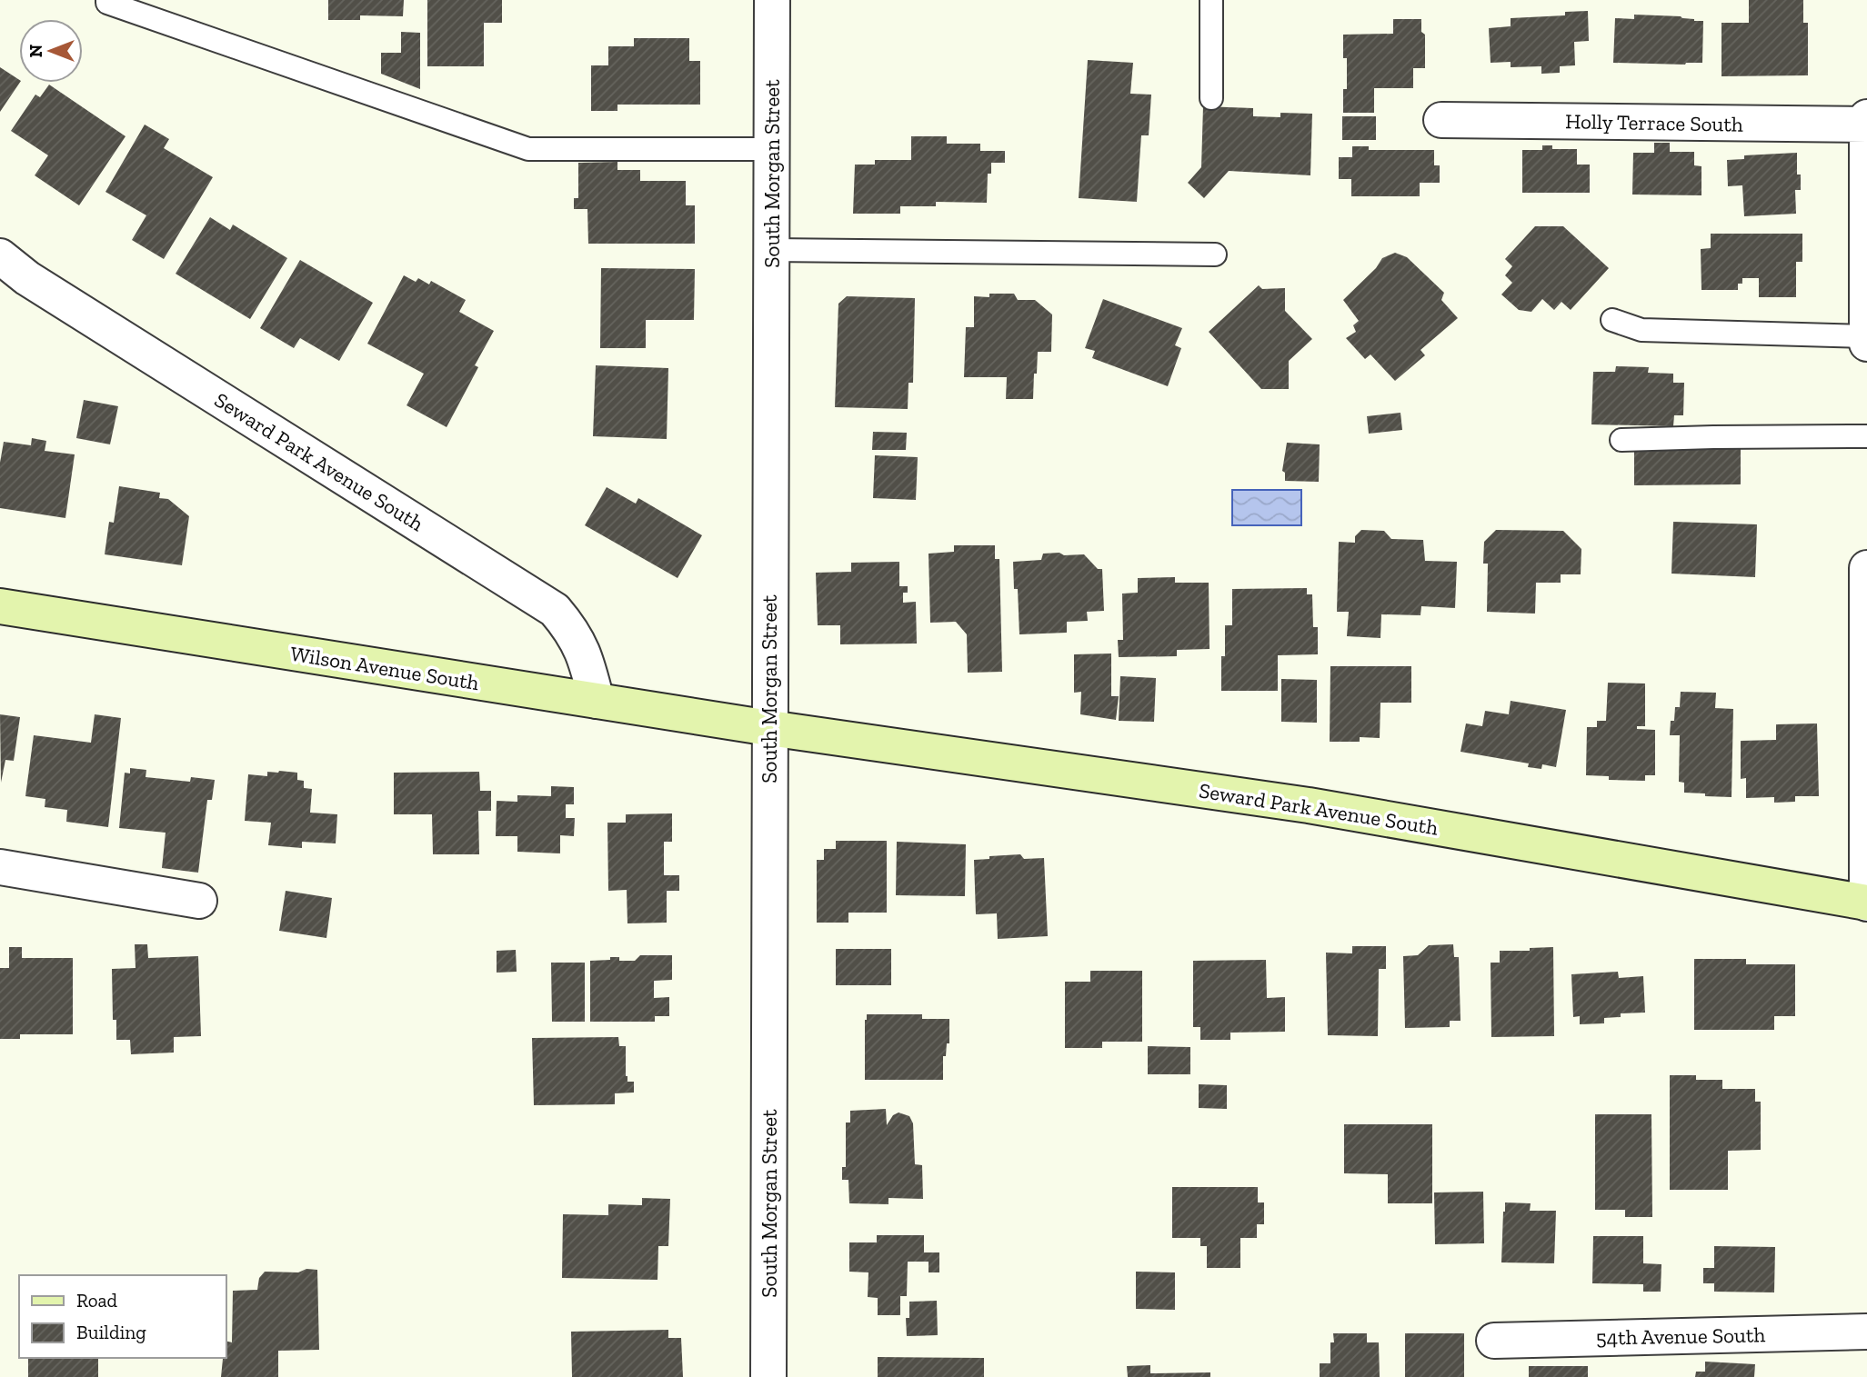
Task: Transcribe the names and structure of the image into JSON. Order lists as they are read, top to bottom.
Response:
{
  "streets": {
    "main road": ["Seward Park Avenue South", "Wilson Avenue South"],
    "street": ["Holly Terrace South", "South Morgan Street", "54th Avenue South"]
  },
  "crossings": [
    ["South Morgan Street", "Seward Park Avenue South"],
    ["South Morgan Street", "Wilson Avenue South"],
    ["Seward Park Avenue South", "Wilson Avenue South"]
  ],
  "legend": ["Road", "Building"],
  "north": "left"
}
